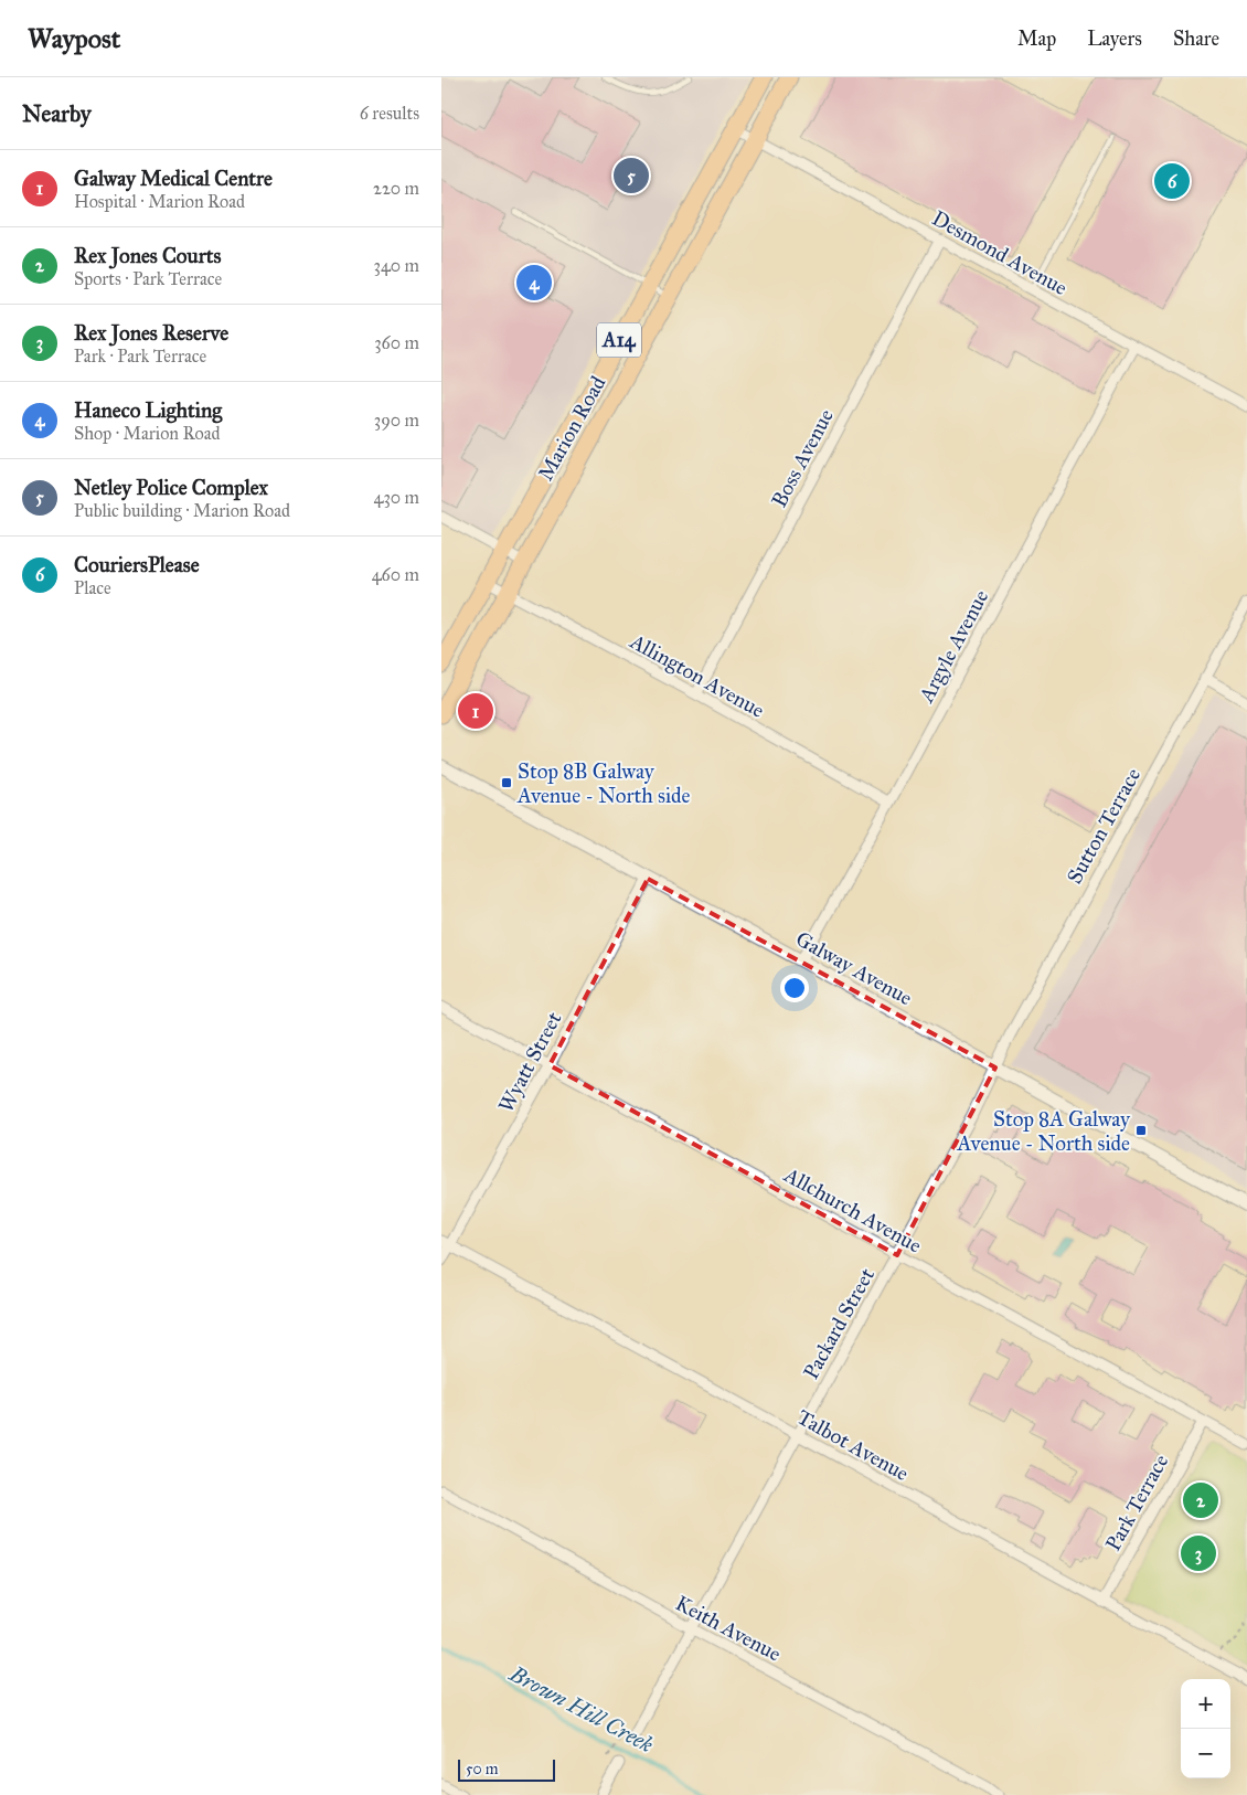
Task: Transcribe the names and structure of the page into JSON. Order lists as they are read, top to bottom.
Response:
{
  "streets": {
    "main road": ["A14", "Marion Road"],
    "street": [
      "Desmond Avenue",
      "Boss Avenue",
      "Argyle Avenue",
      "Allington Avenue",
      "Sutton Terrace",
      "Galway Avenue",
      "Wyatt Street",
      "Allchurch Avenue",
      "Packard Street",
      "Talbot Avenue",
      "Park Terrace",
      "Keith Avenue"
    ]
  },
  "crossings": [
    ["Desmond Avenue", "Marion Road"],
    ["Desmond Avenue", "Boss Avenue"],
    ["Desmond Avenue", "Argyle Avenue"],
    ["Marion Road", "Allington Avenue"],
    ["Boss Avenue", "Allington Avenue"],
    ["Argyle Avenue", "Allington Avenue"],
    ["Argyle Avenue", "Galway Avenue"],
    ["Sutton Terrace", "Galway Avenue"],
    ["Sutton Terrace", "Packard Street"],
    ["Galway Avenue", "Wyatt Street"],
    ["Galway Avenue", "Packard Street"],
    ["Wyatt Street", "Allchurch Avenue"],
    ["Wyatt Street", "Talbot Avenue"],
    ["Allchurch Avenue", "Packard Street"],
    ["Allchurch Avenue", "Park Terrace"],
    ["Packard Street", "Talbot Avenue"],
    ["Packard Street", "Keith Avenue"],
    ["Talbot Avenue", "Park Terrace"]
  ],
  "water": ["Brown Hill Creek"],
  "places": {
    "transit": ["Stop 8B Galway Avenue - North side", "Stop 8A Galway Avenue - North side"]
  },
  "scale_bar": "50 m",
  "page": {
    "header": "Waypost",
    "nav": ["Map", "Layers", "Share"],
    "heading": ["Nearby", "6 results"],
    "list": [
      {
        "mark": "1",
        "name": "Galway Medical Centre",
        "note": "Hospital · Marion Road",
        "value": "220 m"
      },
      {
        "mark": "2",
        "name": "Rex Jones Courts",
        "note": "Sports · Park Terrace",
        "value": "340 m"
      },
      {
        "mark": "3",
        "name": "Rex Jones Reserve",
        "note": "Park · Park Terrace",
        "value": "360 m"
      },
      {
        "mark": "4",
        "name": "Haneco Lighting",
        "note": "Shop · Marion Road",
        "value": "390 m"
      },
      {
        "mark": "5",
        "name": "Netley Police Complex",
        "note": "Public building · Marion Road",
        "value": "430 m"
      },
      {
        "mark": "6",
        "name": "CouriersPlease",
        "note": "Place",
        "value": "460 m"
      }
    ],
    "pins": [
      "5",
      "6",
      "4",
      "1",
      "2",
      "3"
    ],
    "map_buttons": ["+", "−"],
    "scale": "50 m"
  }
}
